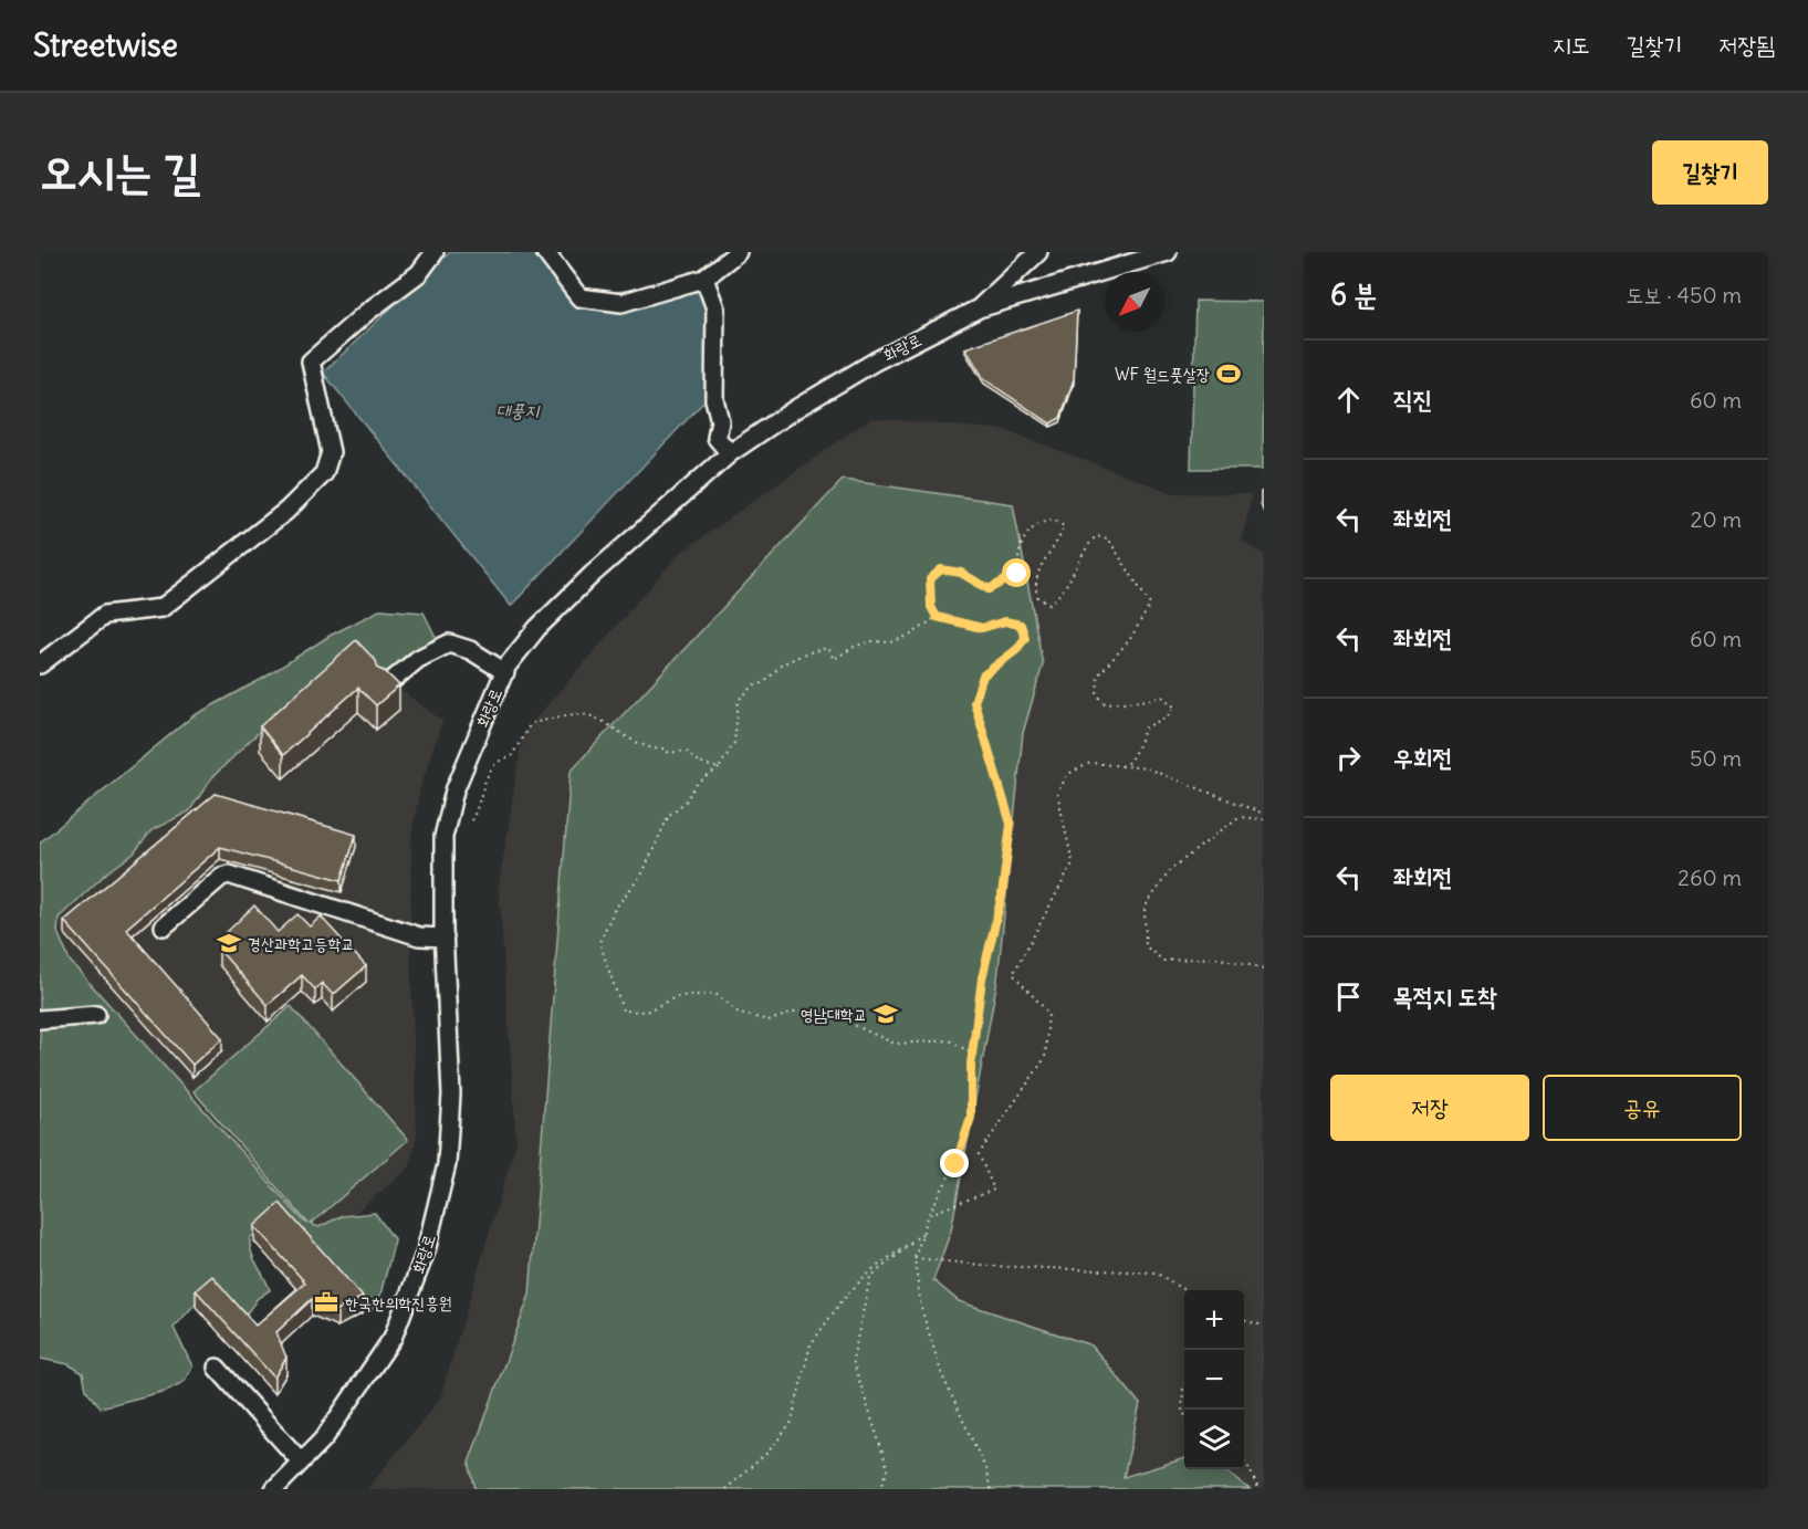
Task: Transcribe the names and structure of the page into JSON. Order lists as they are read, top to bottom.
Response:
{
  "streets": {
    "street": ["화랑로"]
  },
  "water": ["대풍지"],
  "places": {
    "sports": ["WF 월드풋살장"],
    "school or university": ["경산과학고등학교", "영남대학교"],
    "office": ["한국한의학진흥원"]
  },
  "north": "bottom left",
  "page": {
    "header": "Streetwise",
    "nav": ["지도", "길찾기", "저장됨"],
    "buttons": [
      "길찾기",
      ["저장", "공유"]
    ],
    "title": "오시는 길",
    "heading": ["6 분", "도보 · 450 m"],
    "list": [
      ["직진", "60 m"],
      ["좌회전", "20 m"],
      ["좌회전", "60 m"],
      ["우회전", "50 m"],
      ["좌회전", "260 m"],
      "목적지 도착"
    ],
    "map_buttons": ["+", "−"]
  }
}
